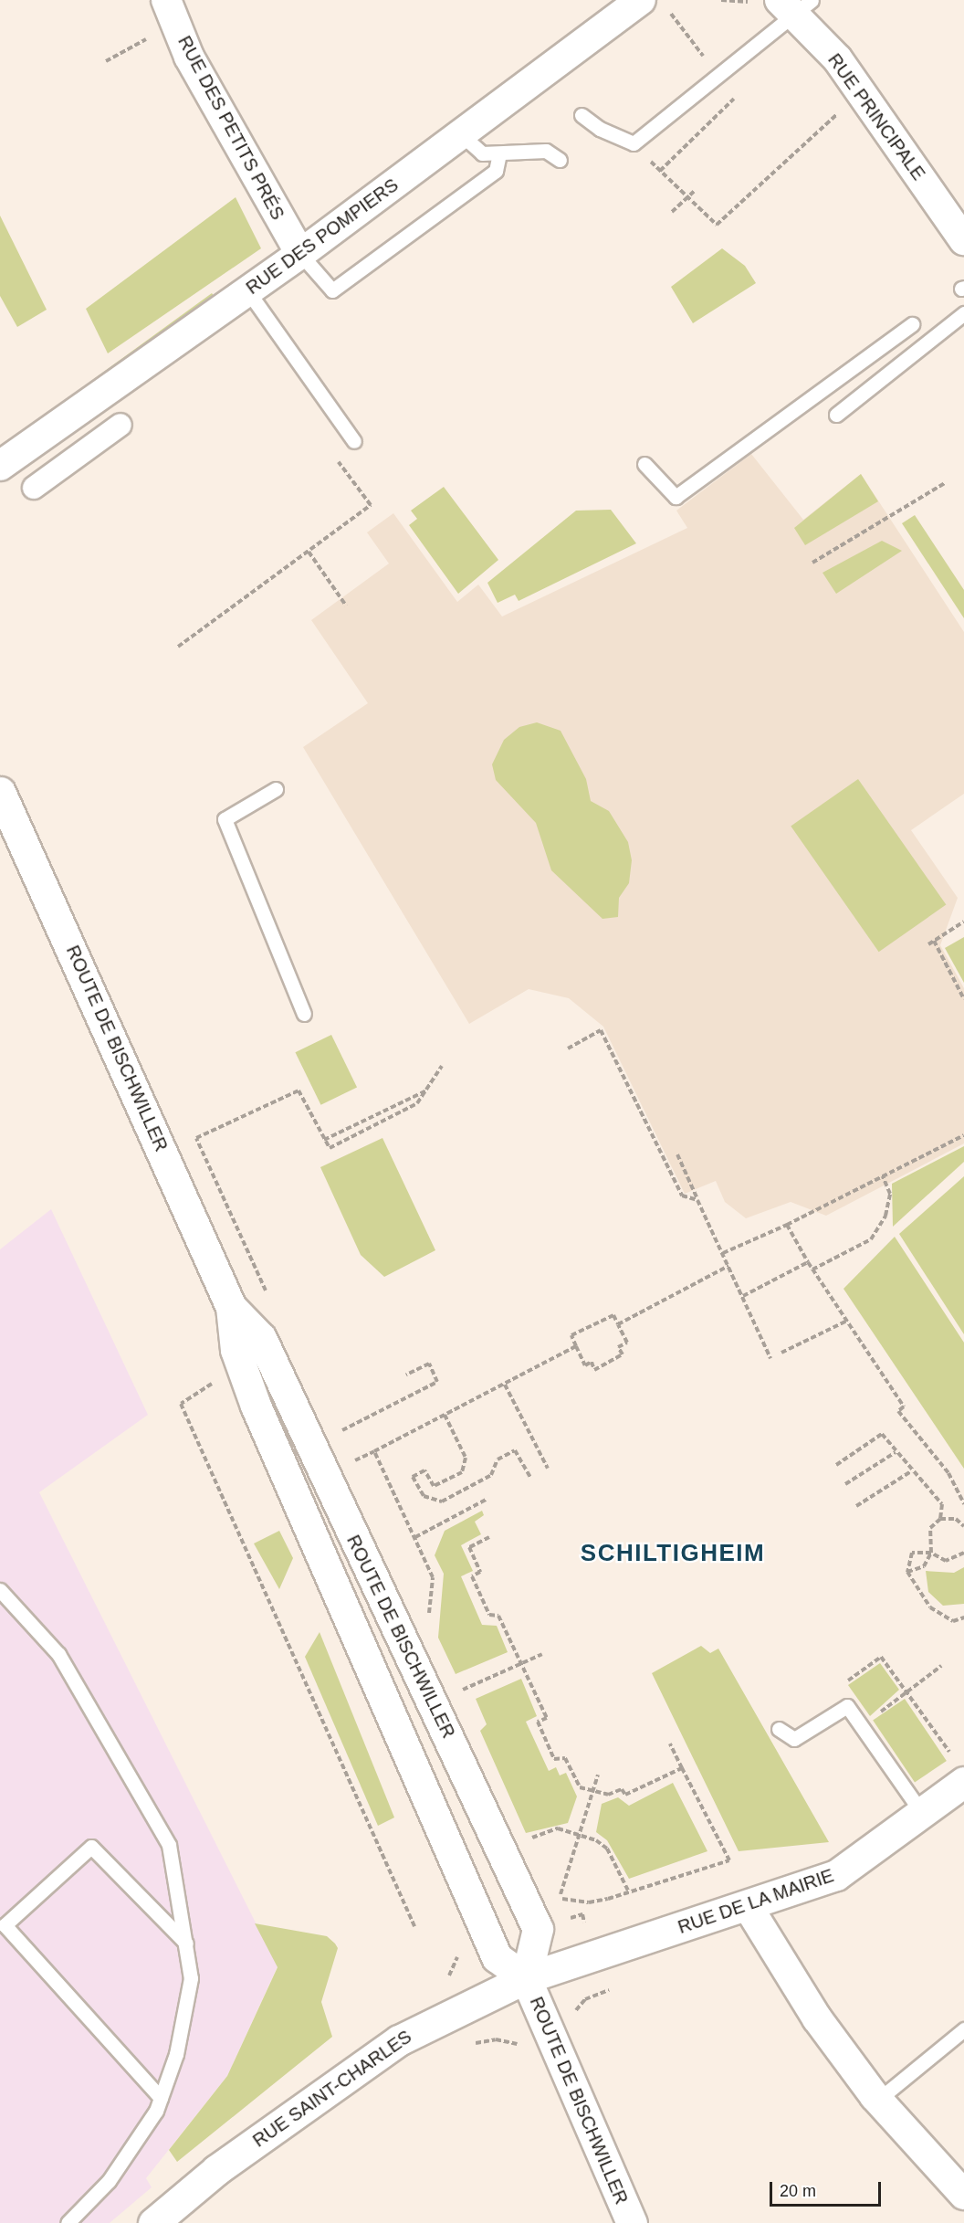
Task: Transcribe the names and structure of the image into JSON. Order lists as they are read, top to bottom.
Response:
{
  "streets": {
    "main road": ["ROUTE DE BISCHWILLER", "RUE DE LA MAIRIE", "RUE SAINT-CHARLES"],
    "street": ["RUE PRINCIPALE", "RUE DES PETITS PRÉS", "RUE DES POMPIERS"]
  },
  "crossings": [
    ["RUE DES PETITS PRÉS", "RUE DES POMPIERS"],
    ["ROUTE DE BISCHWILLER", "RUE DE LA MAIRIE"],
    ["ROUTE DE BISCHWILLER", "RUE SAINT-CHARLES"],
    ["RUE DE LA MAIRIE", "RUE SAINT-CHARLES"]
  ],
  "districts": ["SCHILTIGHEIM"],
  "scale_bar": "20 m"
}
